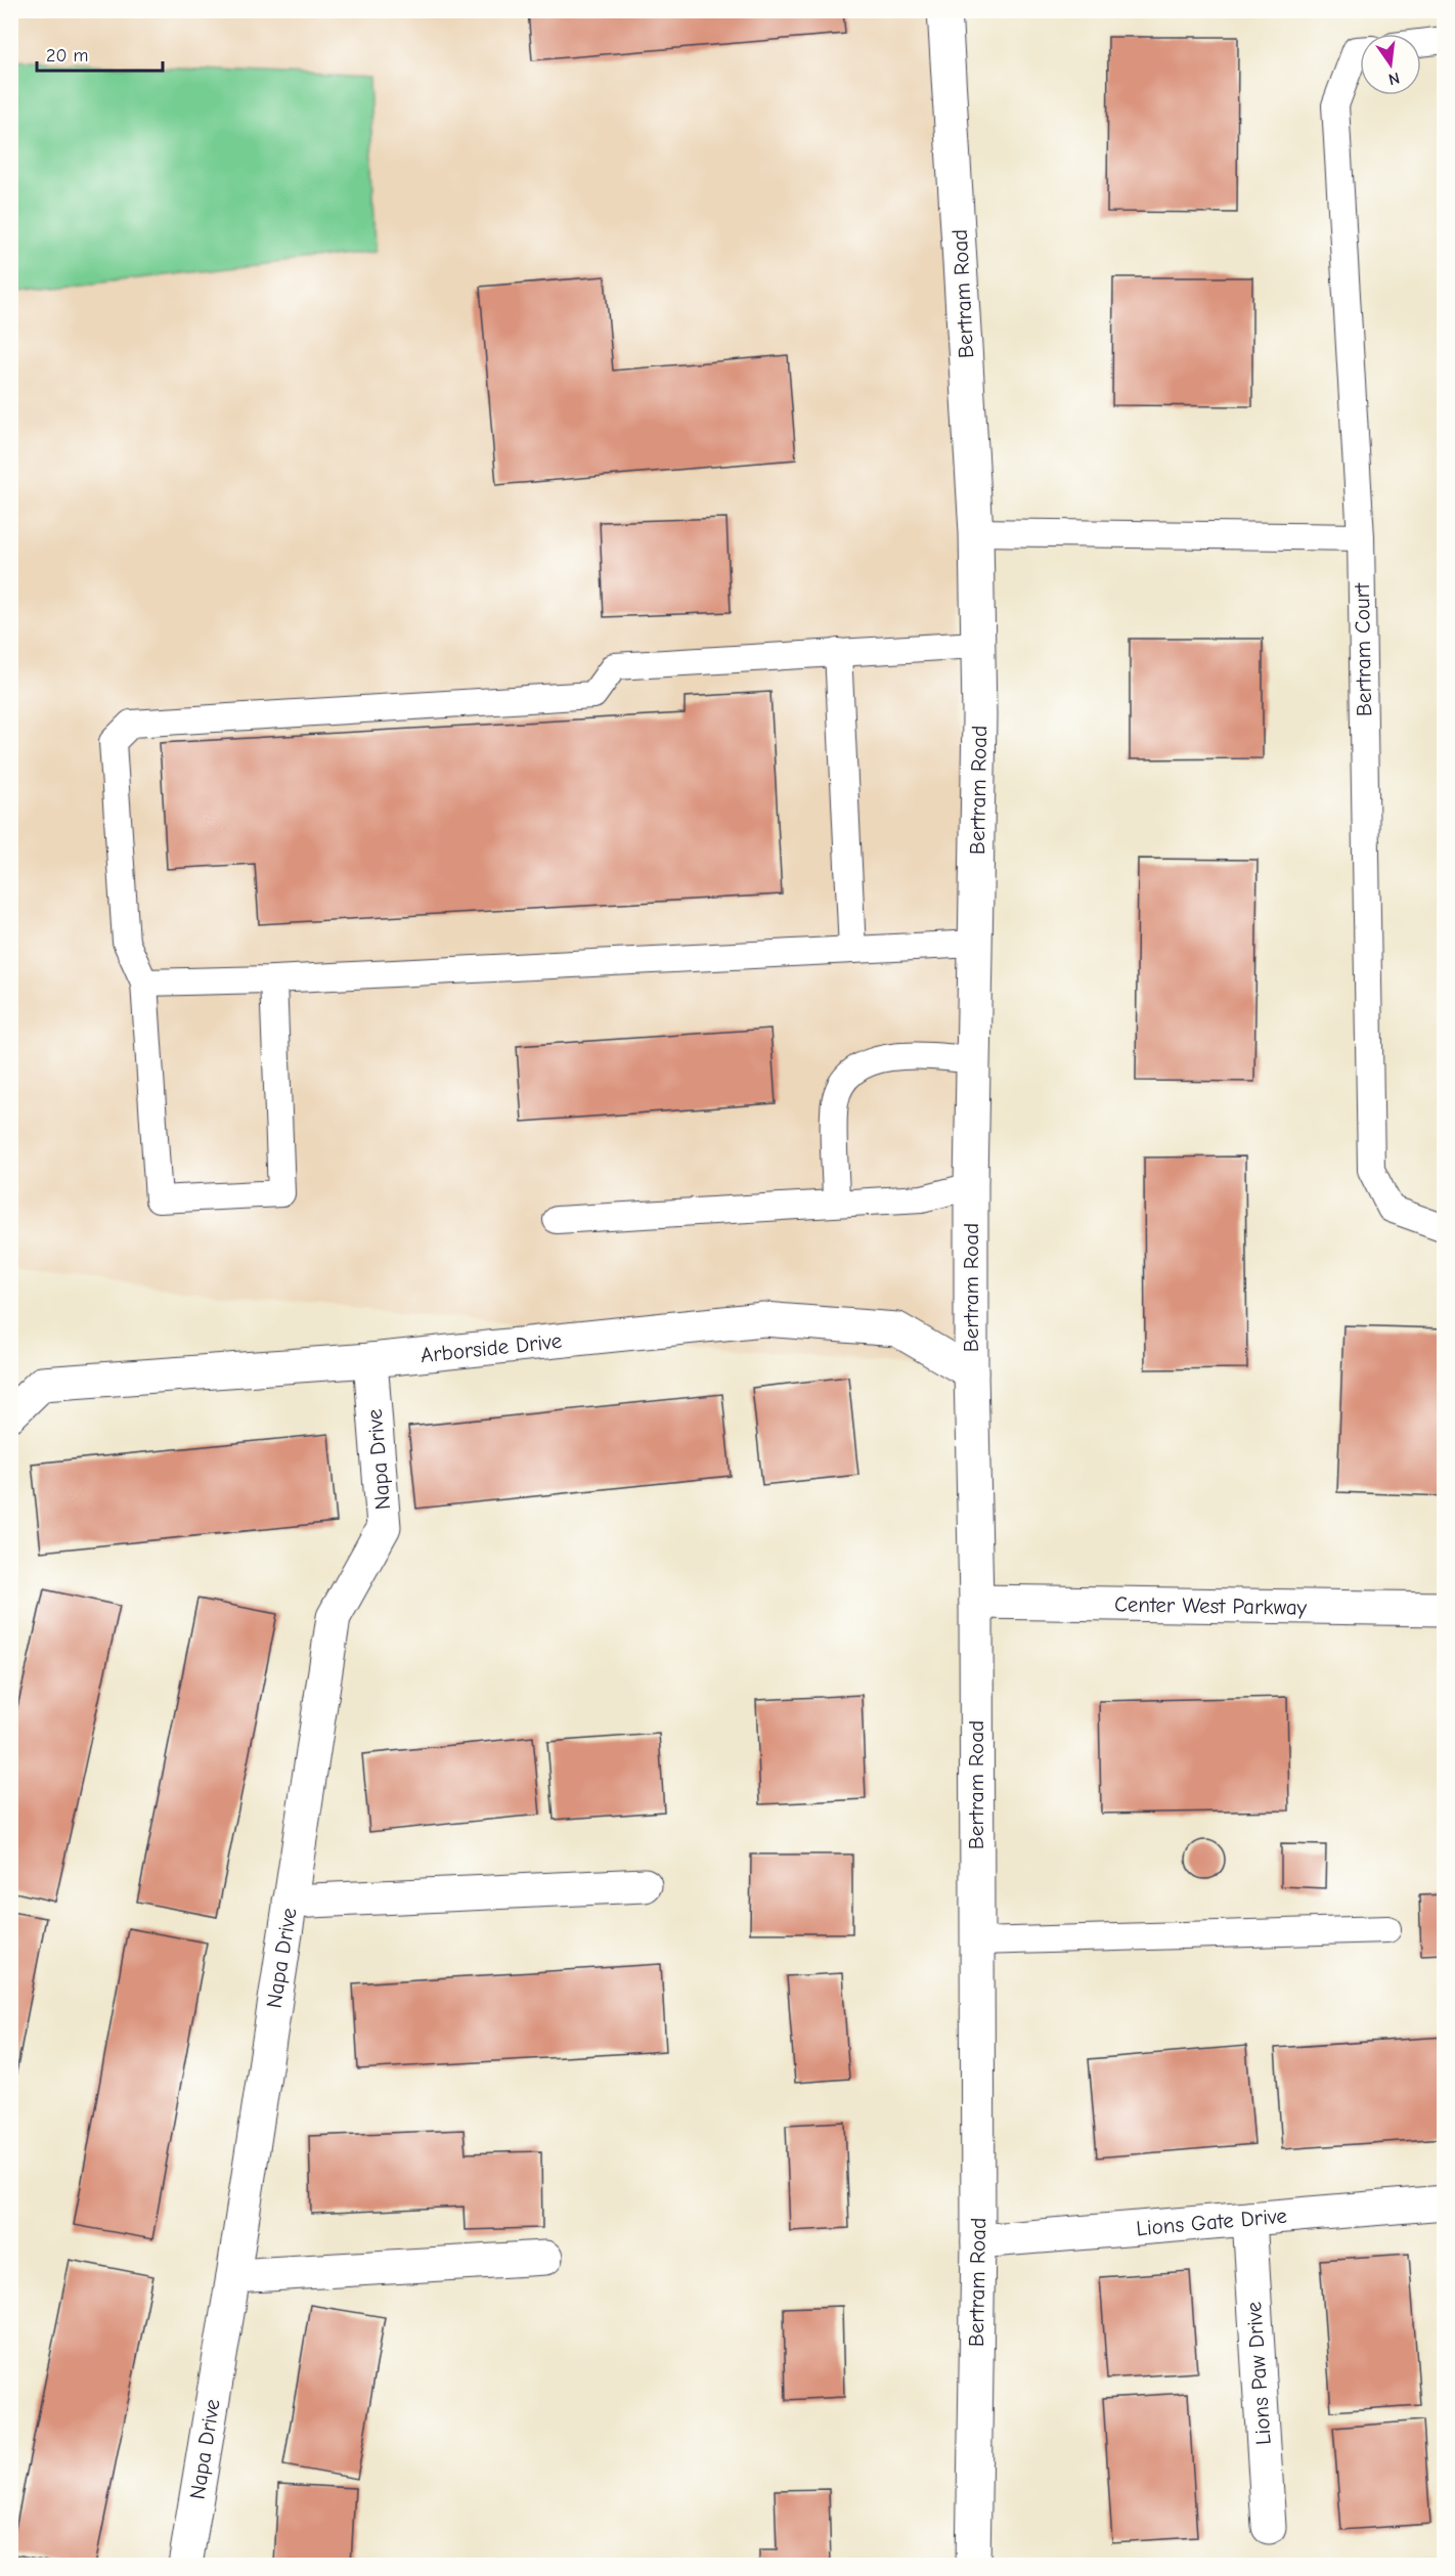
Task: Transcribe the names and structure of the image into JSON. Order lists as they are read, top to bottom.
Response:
{
  "streets": {
    "street": [
      "Bertram Road",
      "Arborside Drive",
      "Napa Drive",
      "Center West Parkway",
      "Lions Gate Drive",
      "Lions Paw Drive"
    ],
    "lane": ["Bertram Court"]
  },
  "crossings": [
    ["Bertram Road", "Arborside Drive"],
    ["Bertram Road", "Center West Parkway"],
    ["Bertram Road", "Lions Gate Drive"],
    ["Arborside Drive", "Napa Drive"],
    ["Lions Gate Drive", "Lions Paw Drive"]
  ],
  "scale_bar": "20 m",
  "north": "bottom"
}
